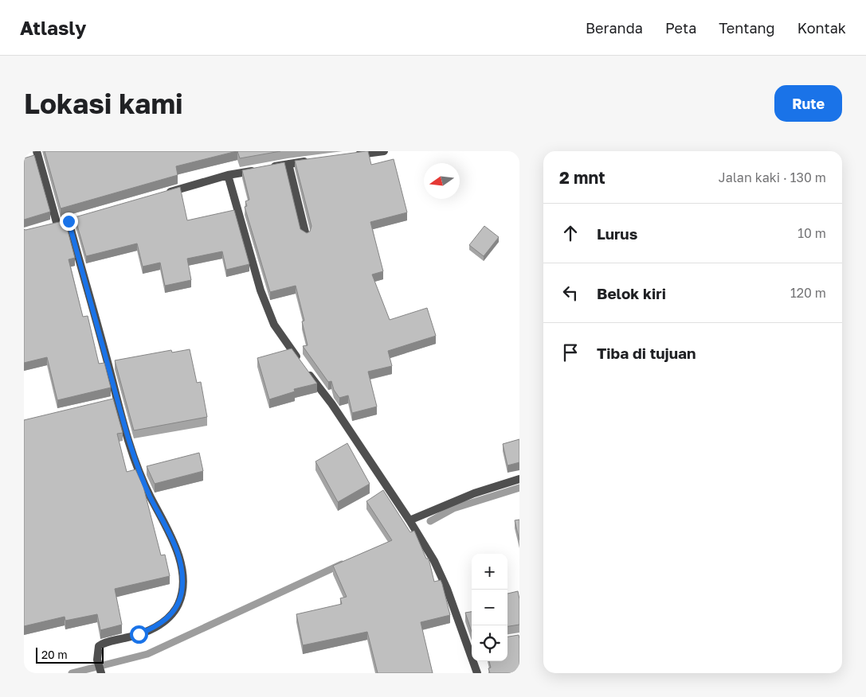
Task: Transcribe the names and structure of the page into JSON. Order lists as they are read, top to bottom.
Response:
{
  "scale_bar": "20 m",
  "north": "left",
  "page": {
    "header": "Atlasly",
    "nav": [
      "Beranda",
      "Peta",
      "Tentang",
      "Kontak"
    ],
    "buttons": "Rute",
    "title": "Lokasi kami",
    "heading": ["2 mnt", "Jalan kaki · 130 m"],
    "list": [
      ["Lurus", "10 m"],
      ["Belok kiri", "120 m"],
      "Tiba di tujuan"
    ],
    "map_buttons": ["+", "−"],
    "scale": "20 m"
  }
}
